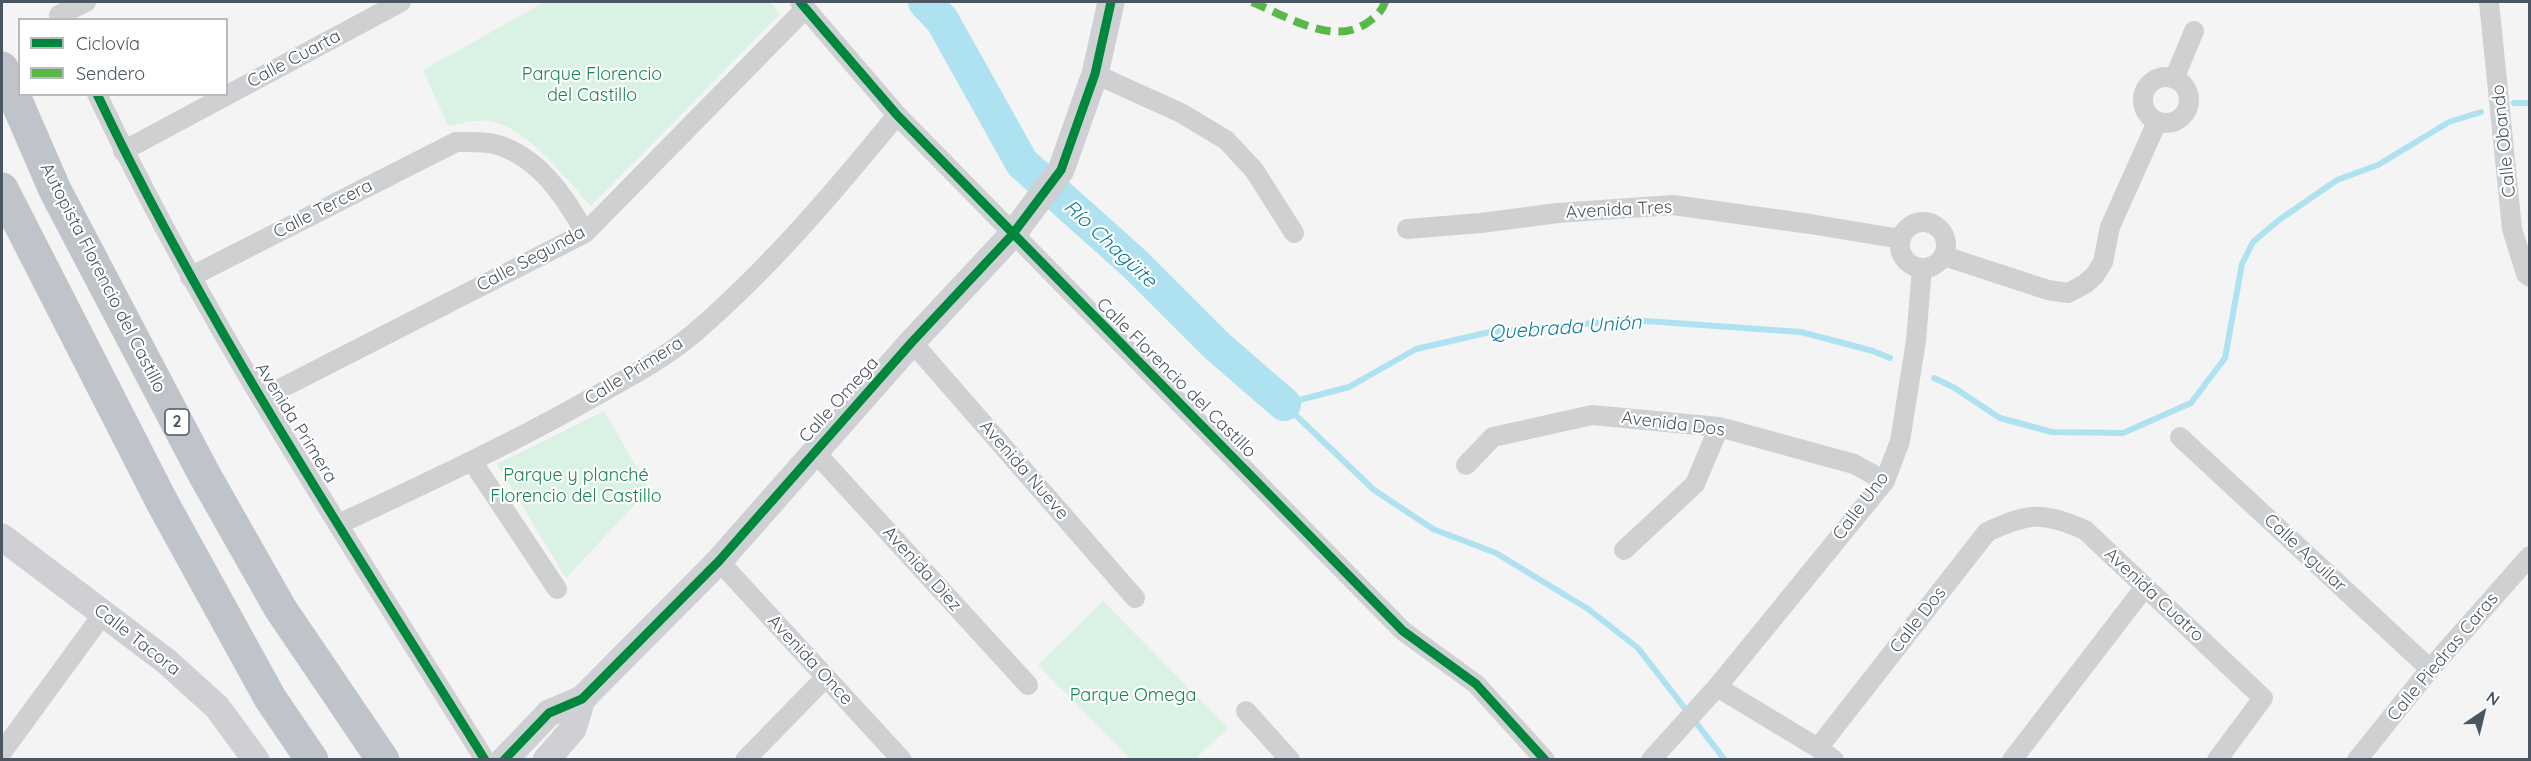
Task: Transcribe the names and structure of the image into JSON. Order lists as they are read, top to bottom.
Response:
{
  "streets": {
    "highway": ["Autopista Florencio del Castillo", "2"],
    "street": [
      "Calle Cuarta",
      "Calle Obando",
      "Calle Tercera",
      "Avenida Tres",
      "Calle Segunda",
      "Calle Primera",
      "Calle Florencio del Castillo",
      "Calle Omega",
      "Avenida Primera",
      "Avenida Dos",
      "Avenida Nueve",
      "Calle Uno",
      "Calle Aguilar",
      "Avenida Diez",
      "Avenida Cuatro",
      "Calle Dos",
      "Calle Tacora",
      "Calle Piedras Caras",
      "Avenida Once"
    ]
  },
  "crossings": [
    ["Calle Cuarta", "Avenida Primera"],
    ["Calle Tercera", "Calle Segunda"],
    ["Calle Tercera", "Avenida Primera"],
    ["Avenida Tres", "Calle Uno"],
    ["Calle Segunda", "Calle Florencio del Castillo"],
    ["Calle Segunda", "Avenida Primera"],
    ["Calle Primera", "Calle Florencio del Castillo"],
    ["Calle Primera", "Avenida Primera"],
    ["Calle Florencio del Castillo", "Calle Omega"],
    ["Calle Omega", "Avenida Nueve"],
    ["Calle Omega", "Avenida Diez"],
    ["Calle Omega", "Avenida Once"],
    ["Avenida Dos", "Calle Uno"],
    ["Calle Aguilar", "Calle Piedras Caras"],
    ["Avenida Cuatro", "Calle Dos"]
  ],
  "water": ["Río Chagüite", "Quebrada Unión"],
  "parks": ["Parque Florencio del Castillo", "Parque y planché Florencio del Castillo", "Parque Omega"],
  "legend": ["Ciclovía", "Sendero"],
  "north": "top right"
}
